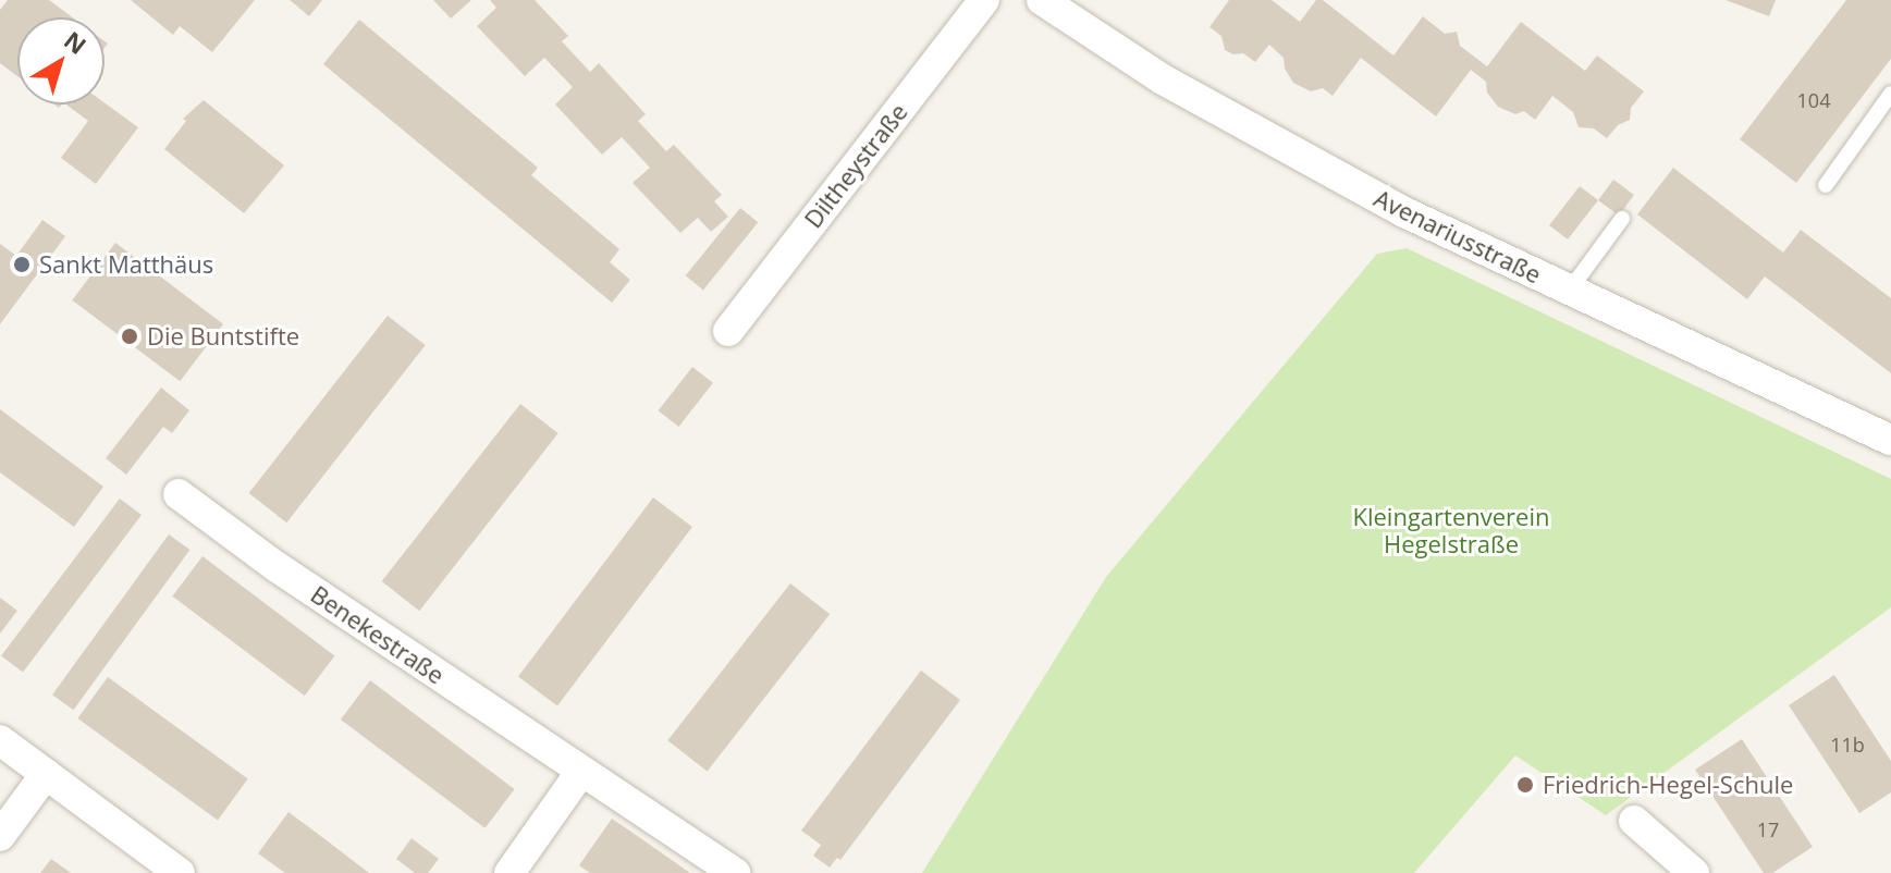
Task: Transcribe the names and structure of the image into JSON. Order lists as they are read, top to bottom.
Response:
{
  "streets": {
    "street": ["Diltheystraße", "Avenariusstraße", "Benekestraße"]
  },
  "parks": ["Kleingartenverein Hegelstraße"],
  "places": ["Sankt Matthäus", "Die Buntstifte", "Friedrich-Hegel-Schule"],
  "house_numbers": ["104", "11b", "17"],
  "north": "top right"
}
